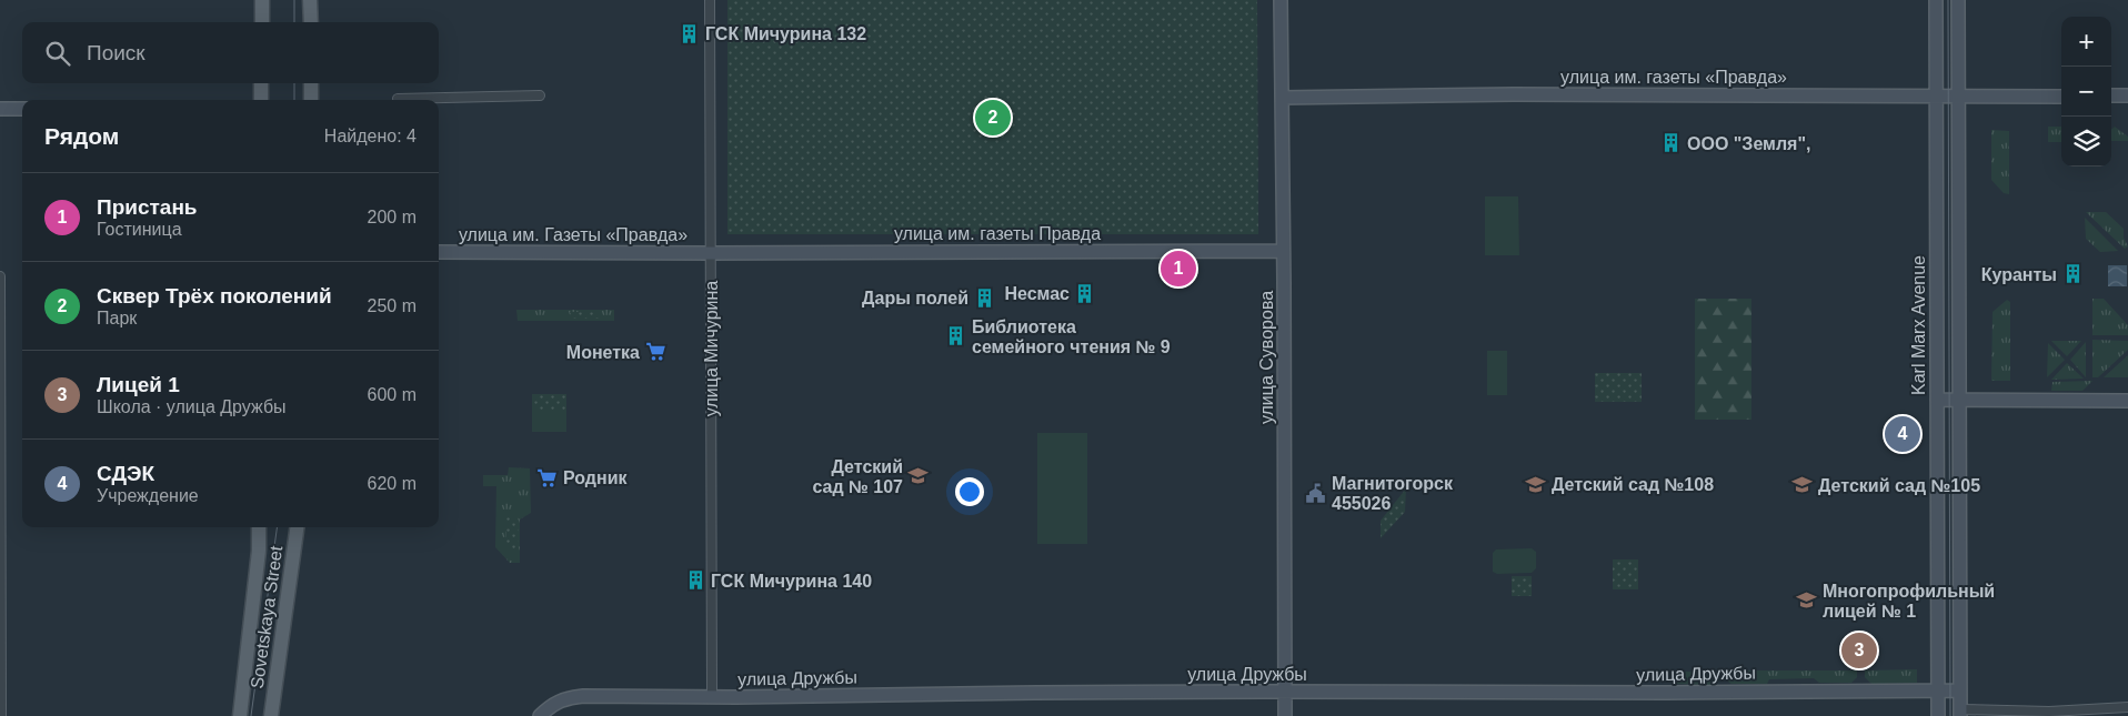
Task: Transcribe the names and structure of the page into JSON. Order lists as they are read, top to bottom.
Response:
{
  "streets": {
    "main road": ["Sovetskaya Street"],
    "street": [
      "улица им. газеты «Правда»",
      "улица им. газеты Правда",
      "улица им. Газеты «Правда»",
      "Karl Marx Avenue",
      "улица Мичурина",
      "улица Суворова",
      "улица Дружбы"
    ]
  },
  "crossings": [
    ["улица им. газеты «Правда»", "Karl Marx Avenue"],
    ["улица им. газеты «Правда»", "улица Суворова"],
    ["улица им. газеты Правда", "улица им. Газеты «Правда»"],
    ["улица им. газеты Правда", "улица Мичурина"],
    ["улица им. газеты Правда", "улица Суворова"],
    ["улица им. Газеты «Правда»", "улица Мичурина"],
    ["Karl Marx Avenue", "улица Дружбы"],
    ["улица Мичурина", "улица Дружбы"],
    ["улица Суворова", "улица Дружбы"]
  ],
  "places": {
    "building": [
      "ГСК Мичурина 132",
      "ООО \"Земля\",",
      "Куранты",
      "Несмас",
      "Дары полей",
      "Библиотека семейного чтения № 9",
      "ГСК Мичурина 140"
    ],
    "supermarket": ["Монетка", "Родник"],
    "school or university": [
      "Детский сад № 107",
      "Детский сад №108",
      "Детский сад №105",
      "Многопрофильный лицей № 1"
    ],
    "public building": ["Магнитогорск 455026"]
  },
  "page": {
    "map_buttons": ["+", "−"],
    "search": "Поиск",
    "pins": [
      "2",
      "1",
      "4",
      "3"
    ],
    "heading": ["Рядом", "Найдено: 4"],
    "list": [
      {
        "mark": "1",
        "name": "Пристань",
        "note": "Гостиница",
        "value": "200 m"
      },
      {
        "mark": "2",
        "name": "Сквер Трёх поколений",
        "note": "Парк",
        "value": "250 m"
      },
      {
        "mark": "3",
        "name": "Лицей 1",
        "note": "Школа · улица Дружбы",
        "value": "600 m"
      },
      {
        "mark": "4",
        "name": "СДЭК",
        "note": "Учреждение",
        "value": "620 m"
      }
    ]
  }
}
